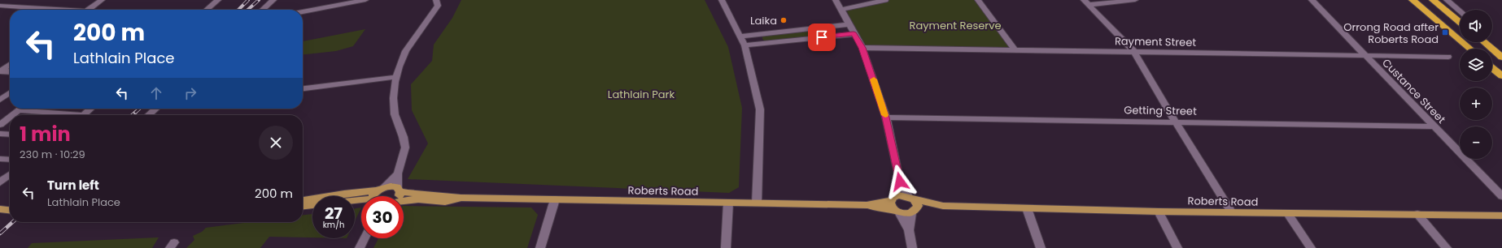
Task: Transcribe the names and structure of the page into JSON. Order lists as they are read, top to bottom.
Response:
{
  "streets": {
    "main road": ["Roberts Road"],
    "street": ["Rayment Street", "Custance Street", "Getting Street"]
  },
  "crossings": [
    ["Rayment Street", "Custance Street"],
    ["Custance Street", "Getting Street"]
  ],
  "parks": ["Rayment Reserve", "Lathlain Park"],
  "places": {
    "other": ["Laika"],
    "transit": ["Orrong Road after Roberts Road"]
  },
  "page": {
    "map_buttons": ["+", "−"],
    "turn": ["200 m", "Lathlain Place"],
    "heading": ["1 min", "230 m · 10:29"],
    "list": [
      {
        "name": "Turn left",
        "note": "Lathlain Place",
        "value": "200 m"
      }
    ],
    "speed": "27 km/h",
    "limit": "30"
  }
}
